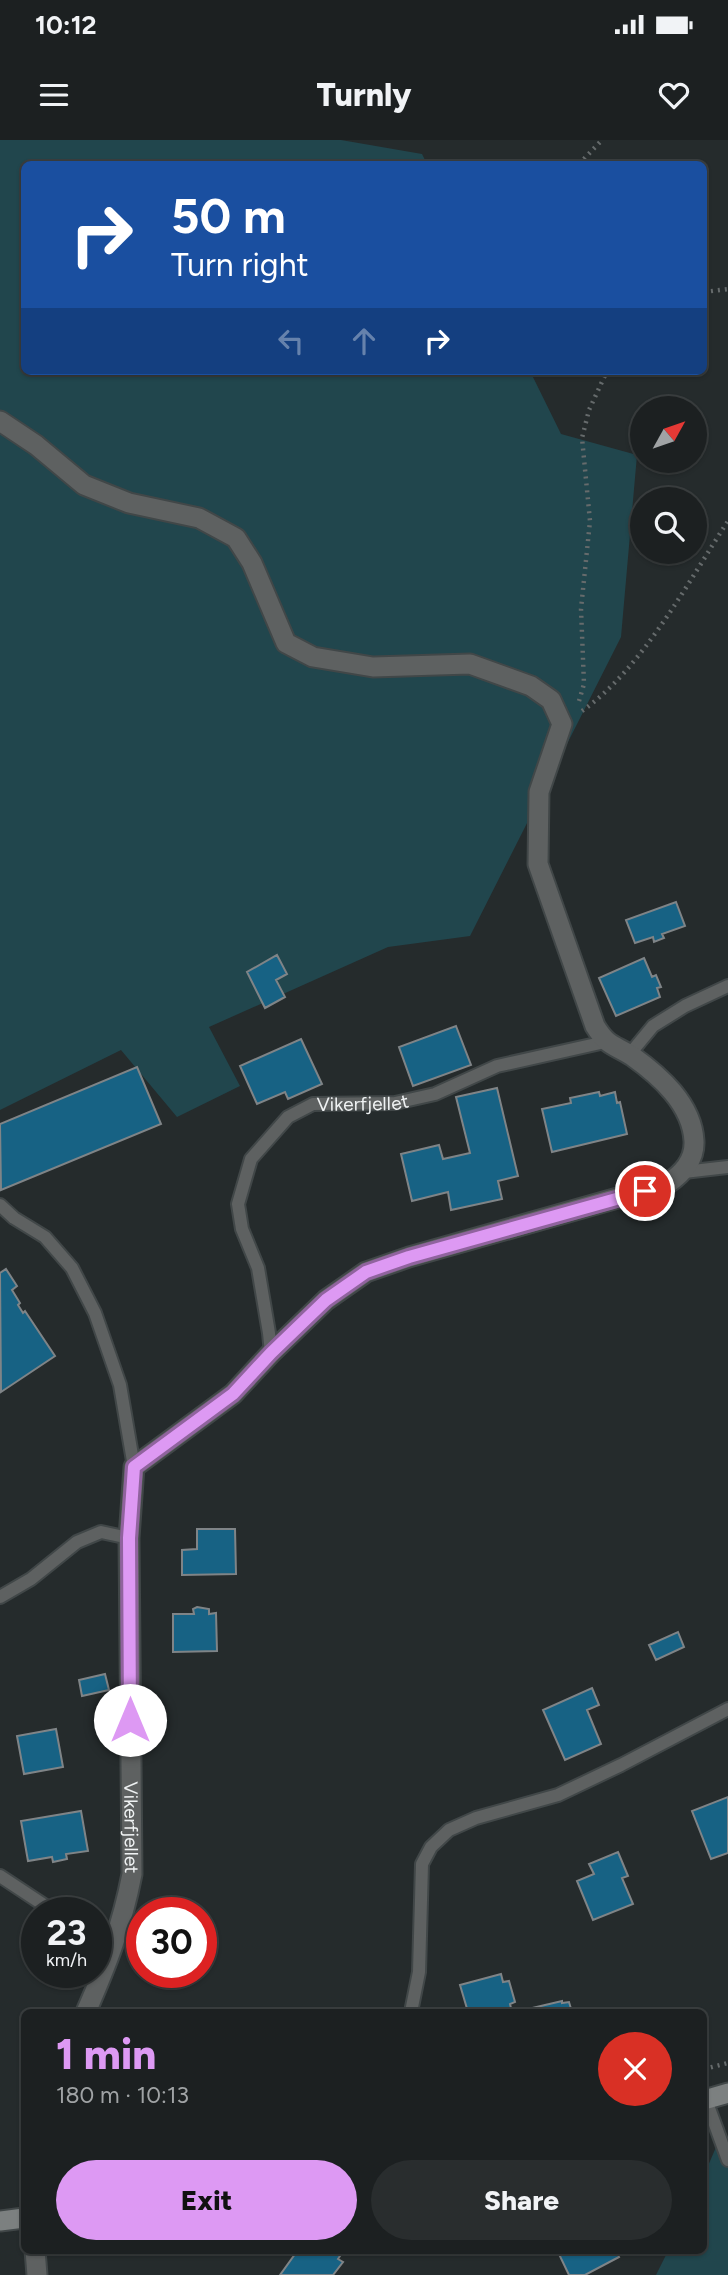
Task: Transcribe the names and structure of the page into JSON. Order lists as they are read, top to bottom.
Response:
{
  "streets": {
    "street": ["Vikerfjellet"]
  },
  "north": "top right",
  "page": {
    "status": "10:12",
    "header": "Turnly",
    "turn": ["50 m", "Turn right"],
    "speed": "23 km/h",
    "limit": "30",
    "heading": ["1 min", "180 m · 10:13"],
    "buttons": ["Exit", "Share"]
  }
}
